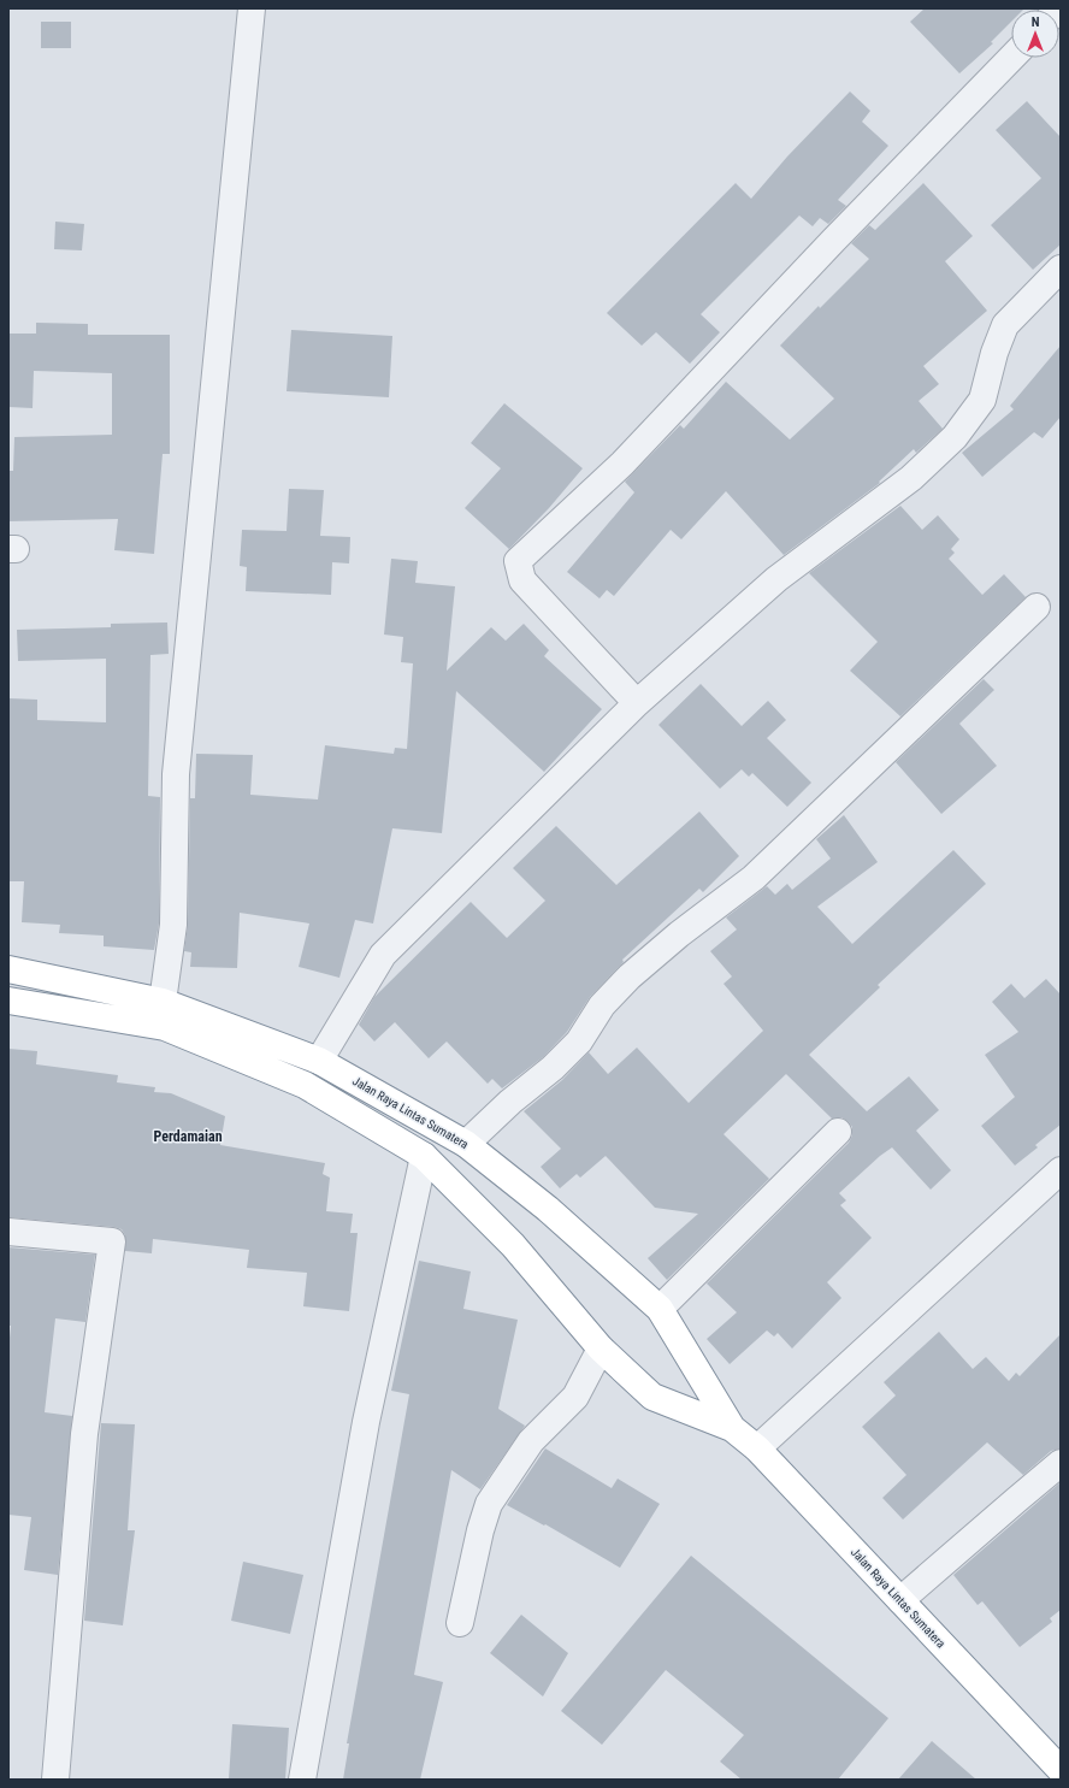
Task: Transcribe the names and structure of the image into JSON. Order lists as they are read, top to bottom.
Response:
{
  "streets": {
    "highway": ["Jalan Raya Lintas Sumatera"]
  },
  "districts": ["Perdamaian"],
  "north": "top"
}
